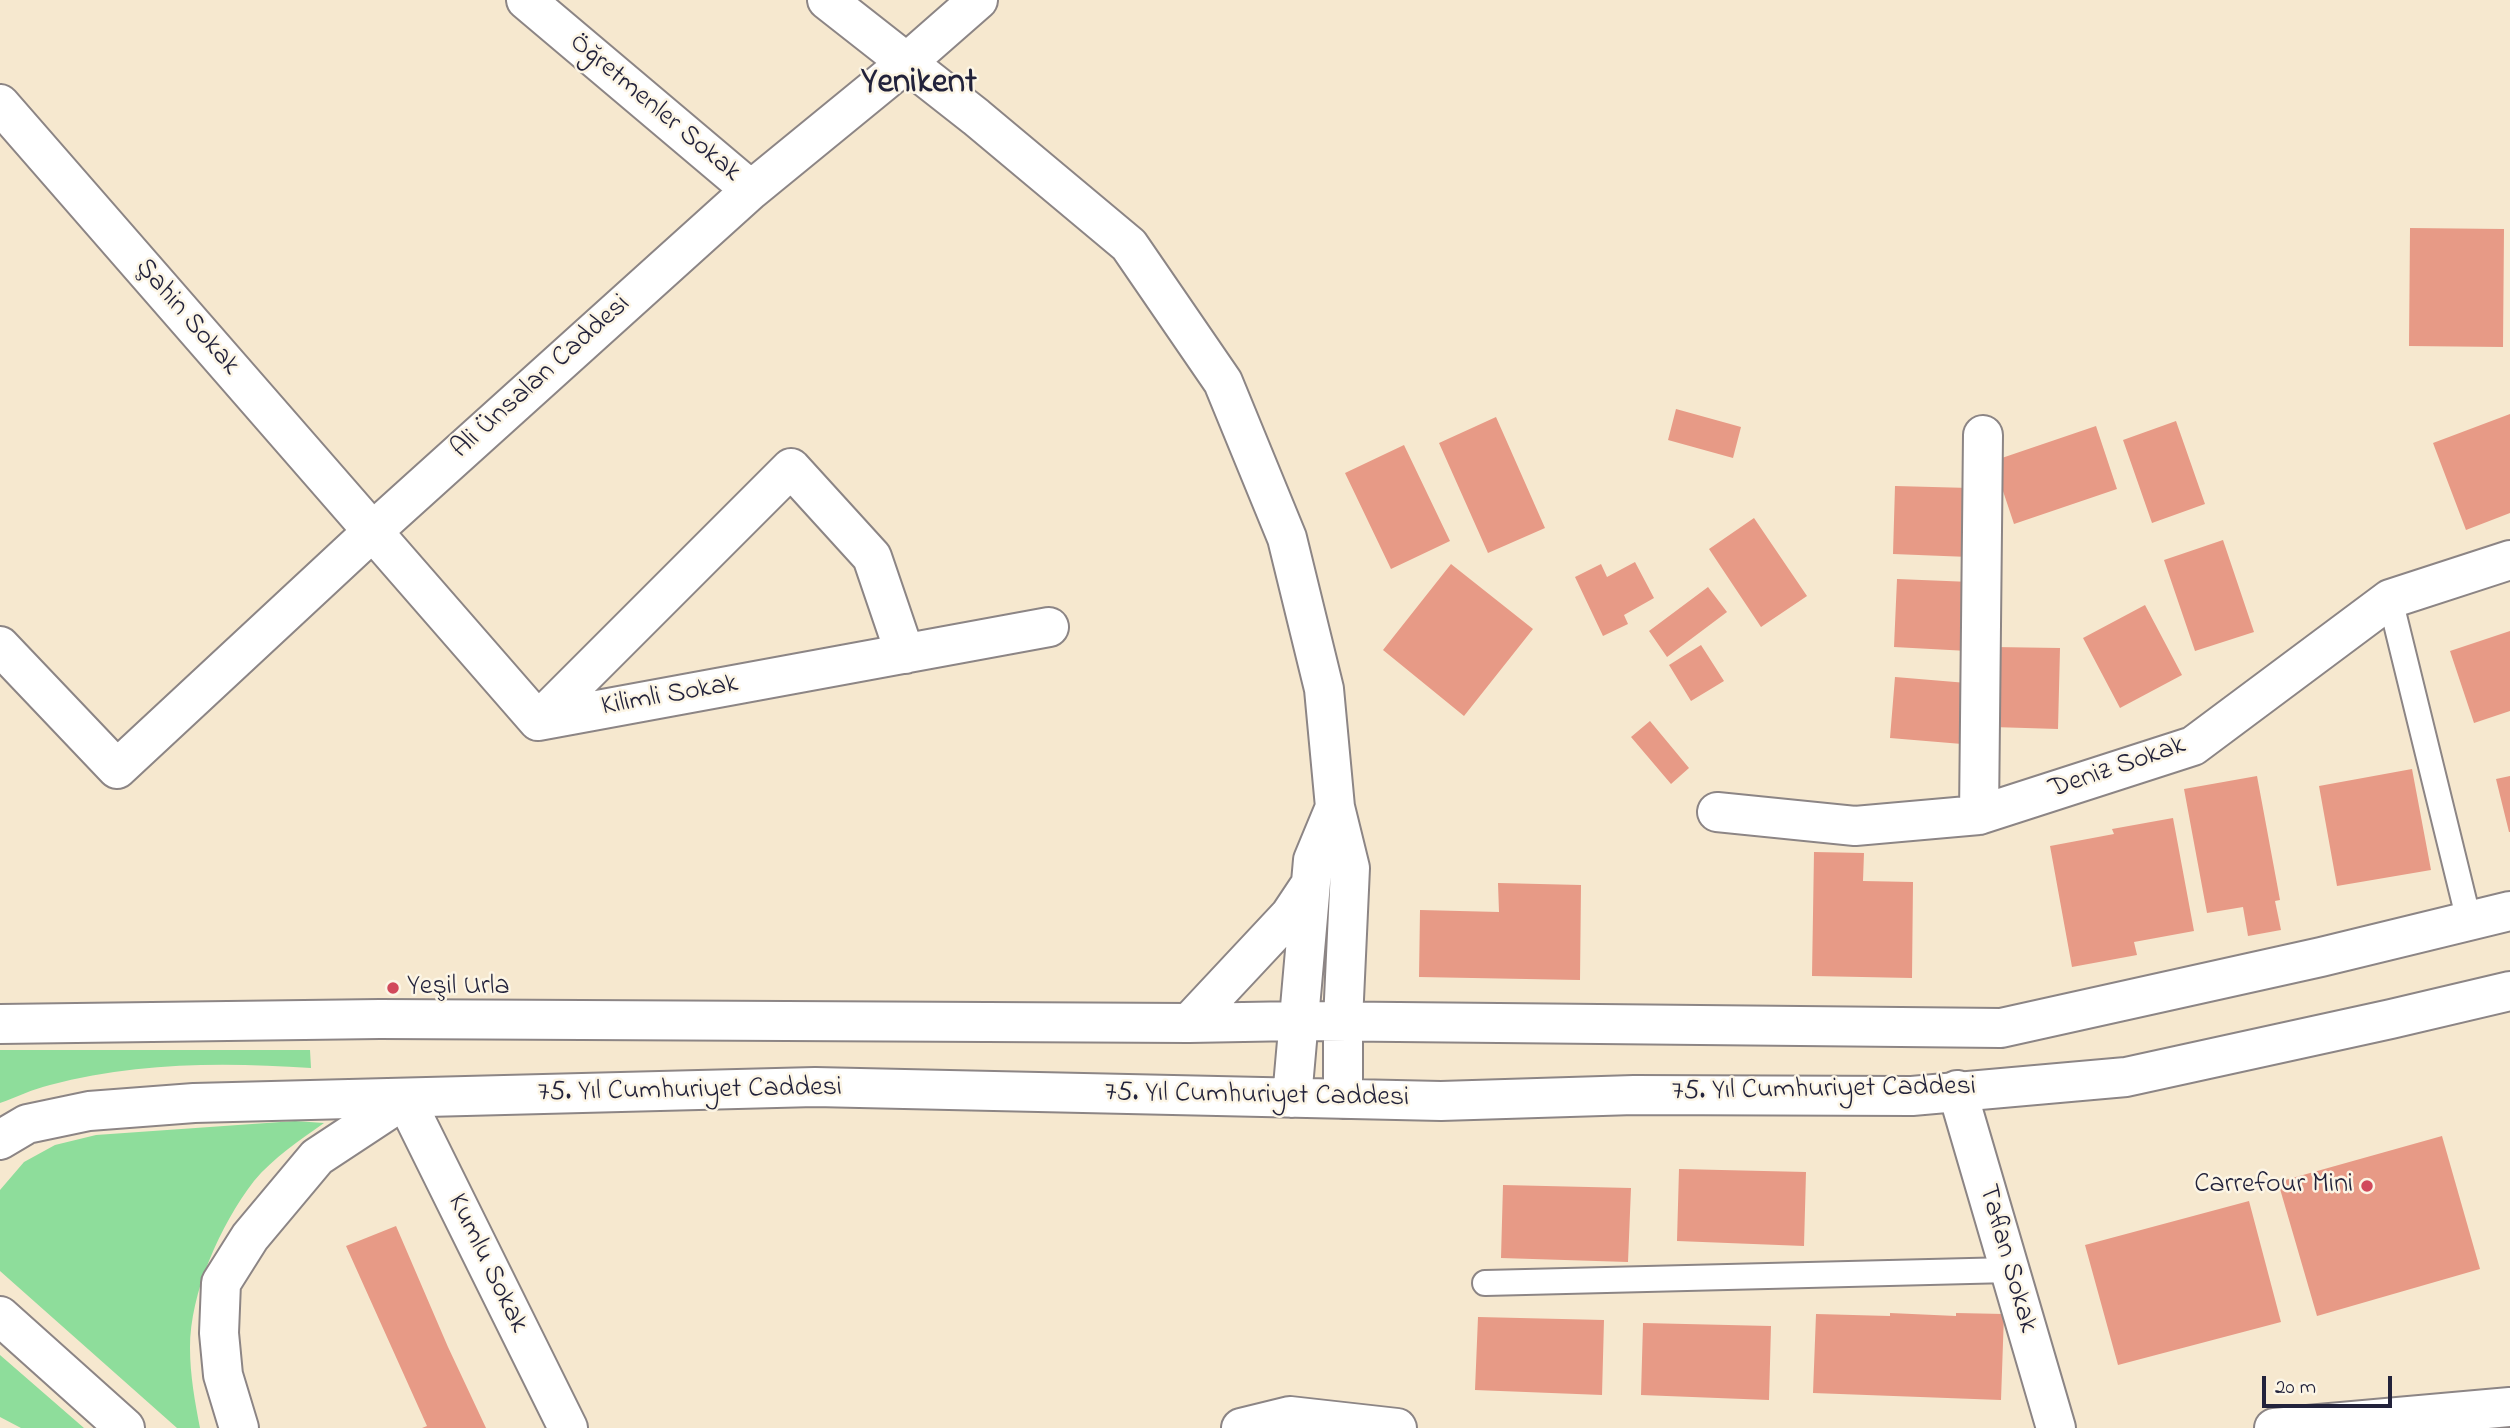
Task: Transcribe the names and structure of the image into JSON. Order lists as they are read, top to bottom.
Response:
{
  "streets": {
    "main road": [
      "Öğretmenler Sokak",
      "Şahin Sokak",
      "Ali Ünsalan Caddesi",
      "Kilimli Sokak",
      "Deniz Sokak",
      "75. Yıl Cumhuriyet Caddesi",
      "Taflan Sokak",
      "Kumlu Sokak"
    ]
  },
  "crossings": [
    ["Öğretmenler Sokak", "Ali Ünsalan Caddesi"],
    ["Şahin Sokak", "Ali Ünsalan Caddesi"],
    ["75. Yıl Cumhuriyet Caddesi", "Taflan Sokak"],
    ["75. Yıl Cumhuriyet Caddesi", "Kumlu Sokak"]
  ],
  "districts": ["Yenikent"],
  "places": ["Yeşil Urla", "Carrefour Mini"],
  "scale_bar": "20 m"
}
